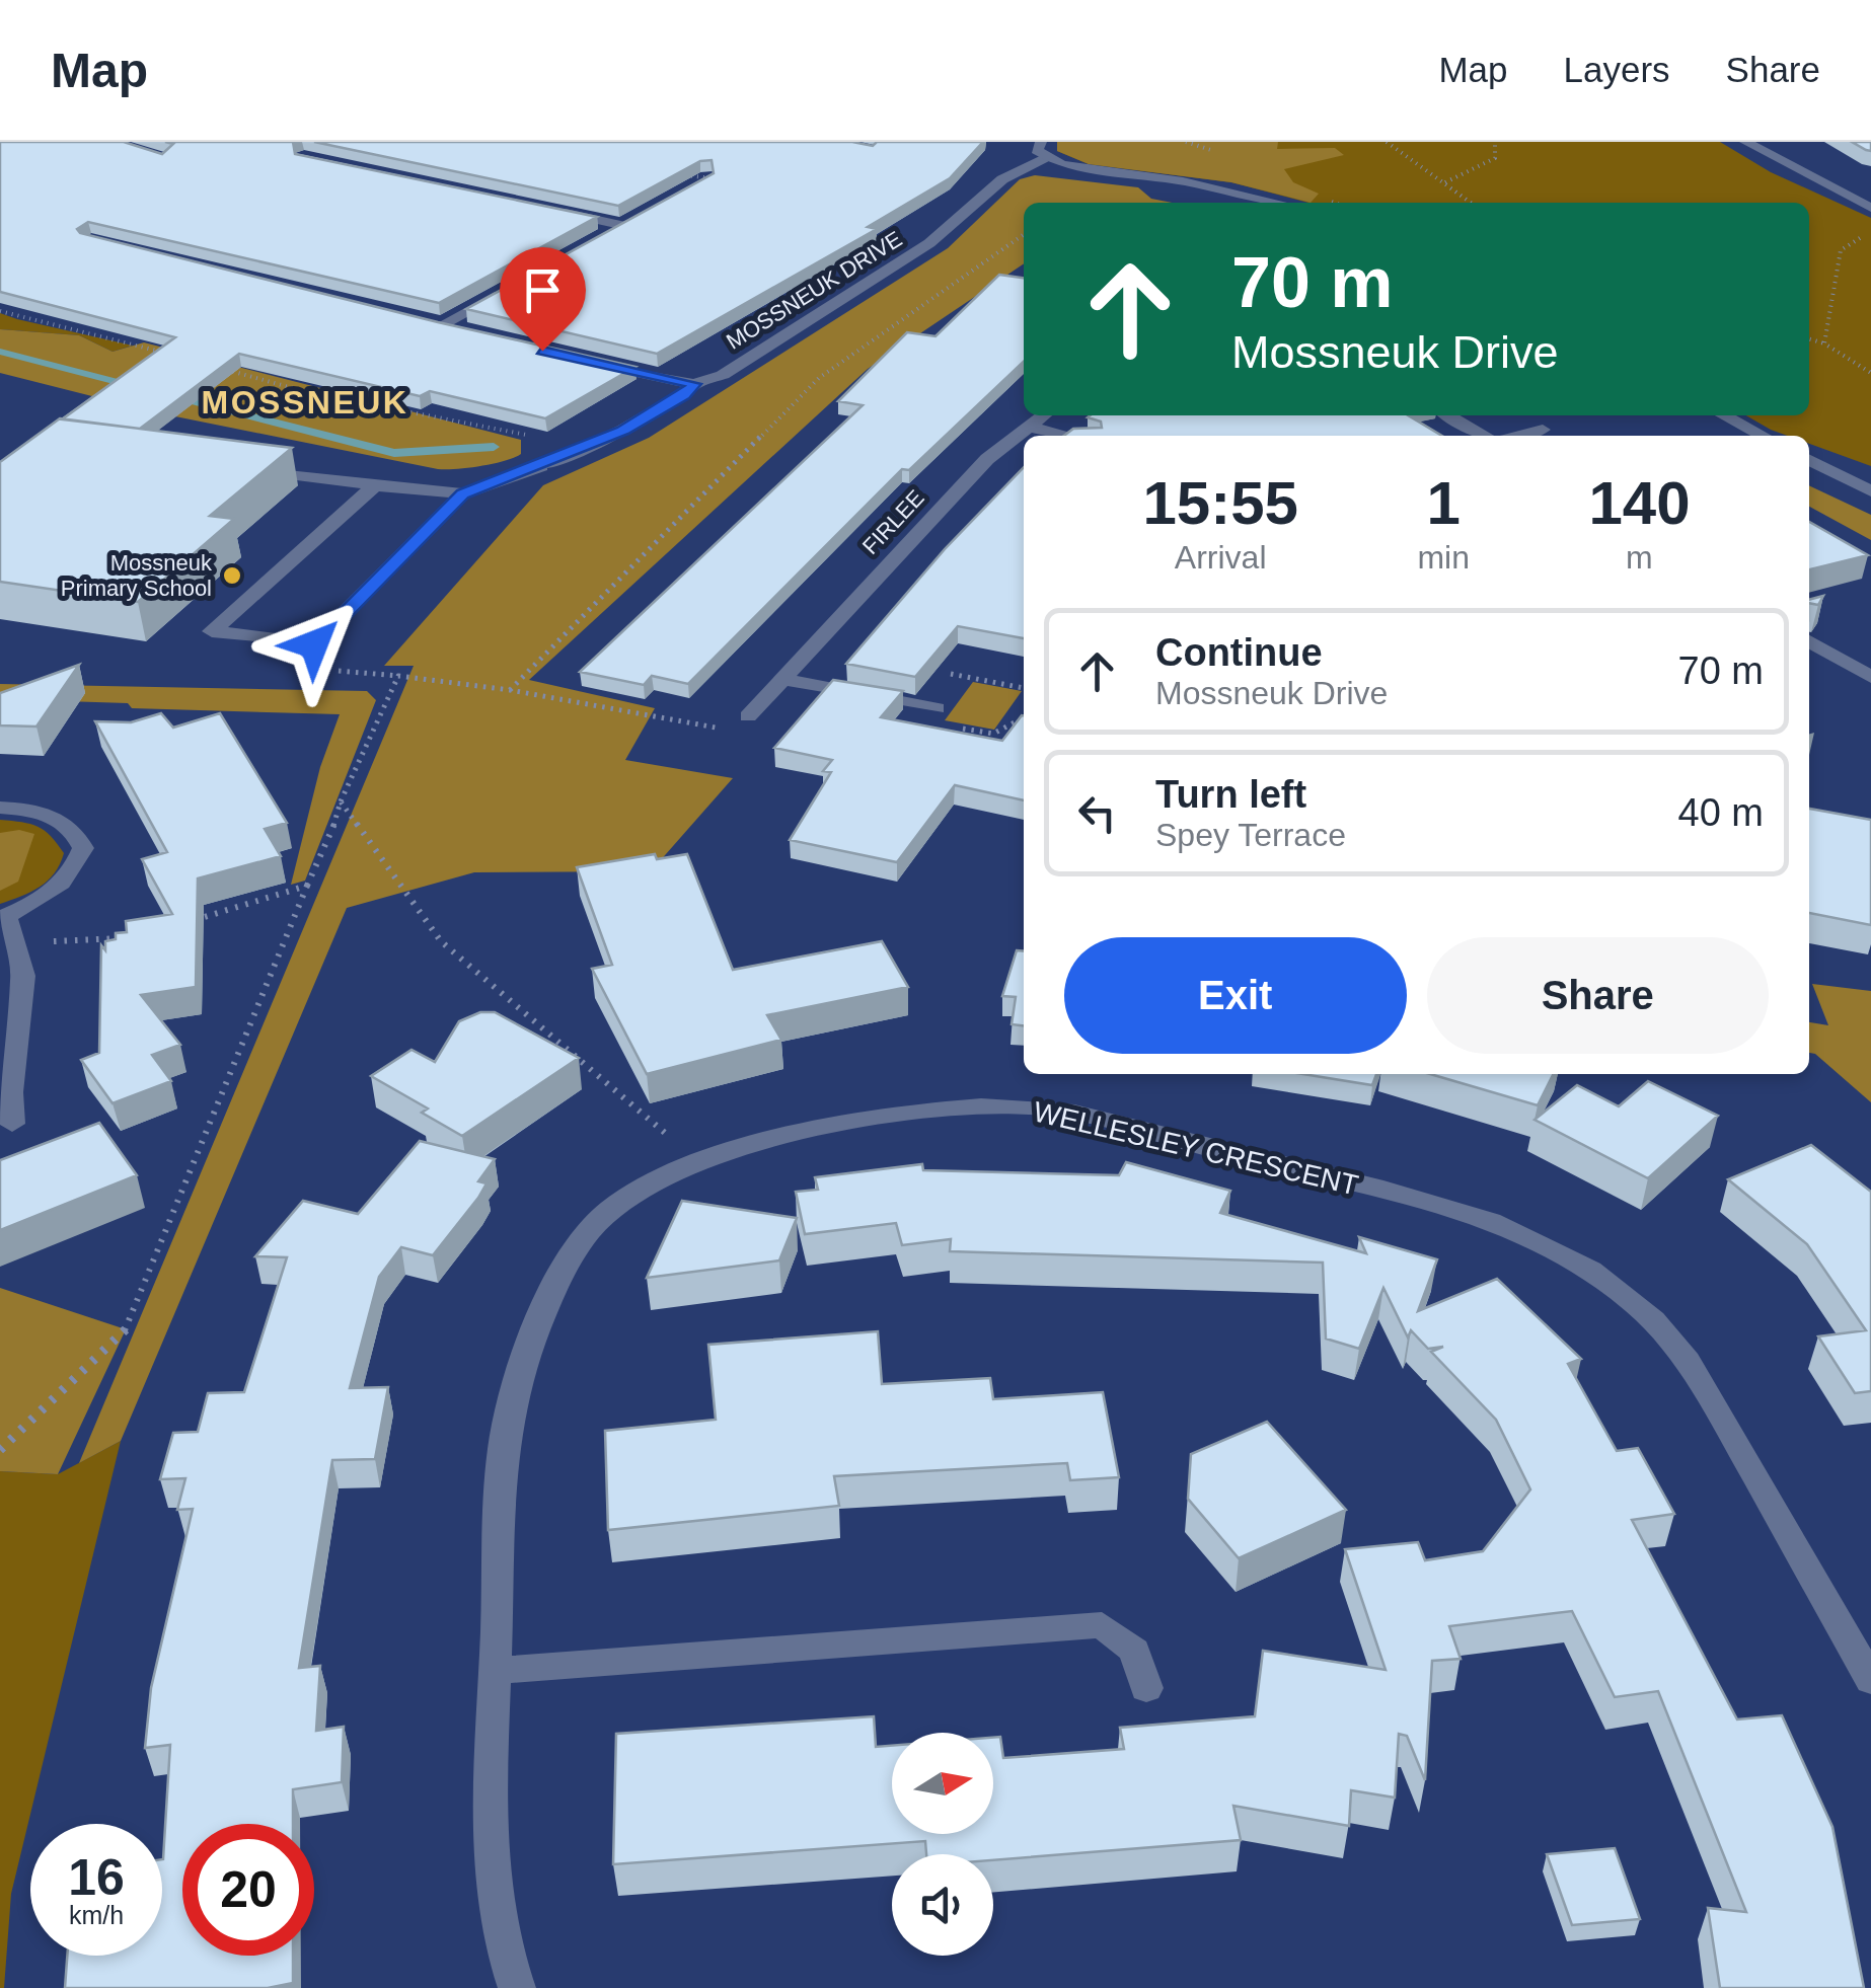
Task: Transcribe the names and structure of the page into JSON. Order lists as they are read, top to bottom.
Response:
{
  "streets": {
    "street": ["MOSSNEUK DRIVE", "FIRLEE", "WELLESLEY CRESCENT"]
  },
  "districts": ["MOSSNEUK"],
  "places": ["Mossneuk Primary School"],
  "north": "right",
  "page": {
    "header": "Map",
    "nav": ["Map", "Layers", "Share"],
    "turn": ["70 m", "Mossneuk Drive"],
    "eta": [
      "15:55",
      "Arrival",
      "1",
      "min",
      "140",
      "m"
    ],
    "list": [
      {
        "name": "Continue",
        "note": "Mossneuk Drive",
        "value": "70 m"
      },
      {
        "name": "Turn left",
        "note": "Spey Terrace",
        "value": "40 m"
      }
    ],
    "buttons": ["Exit", "Share"],
    "speed": "16 km/h",
    "limit": "20"
  }
}
